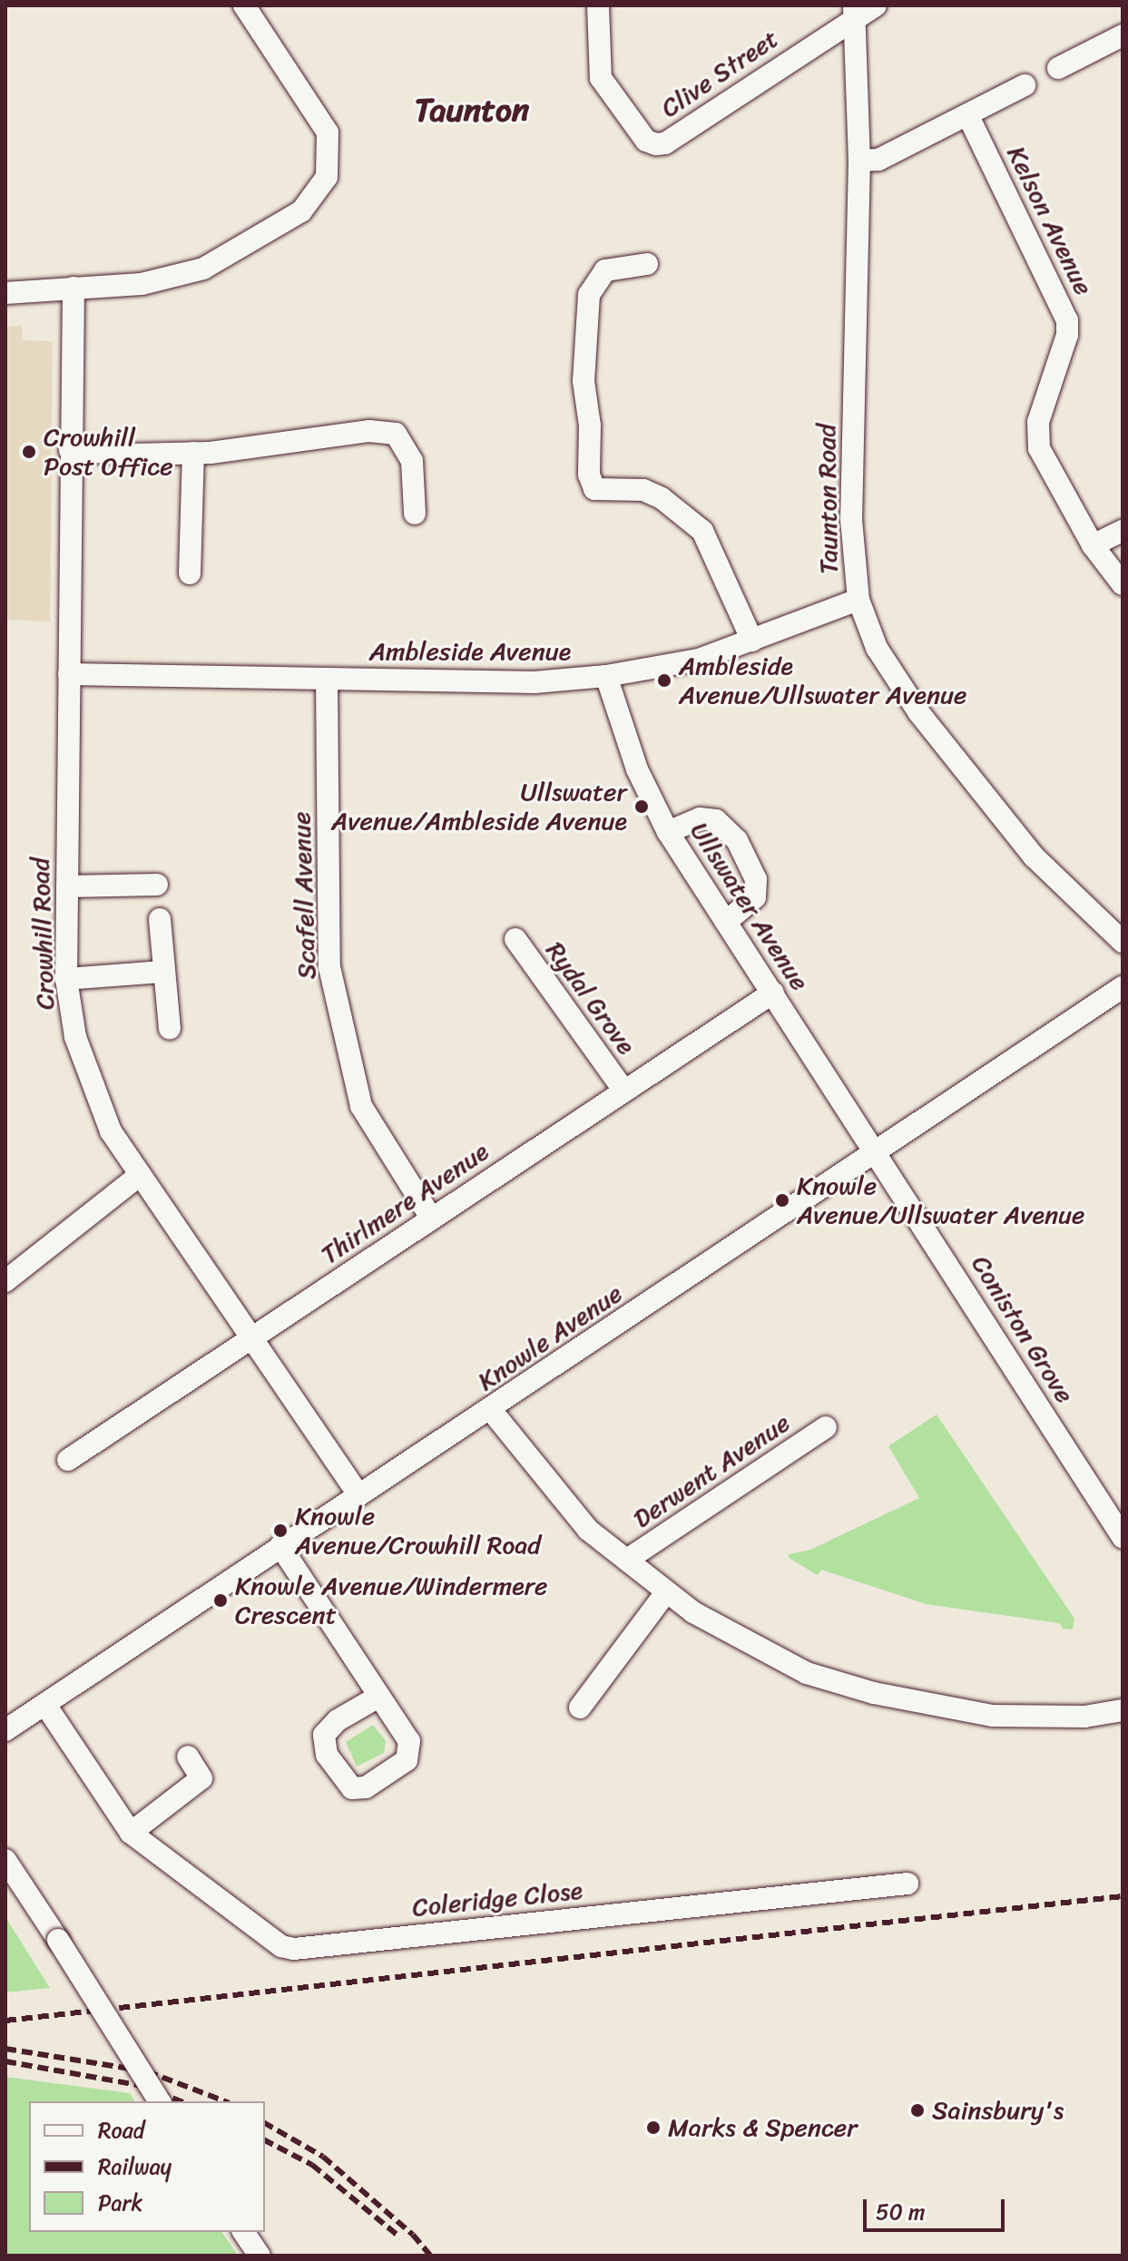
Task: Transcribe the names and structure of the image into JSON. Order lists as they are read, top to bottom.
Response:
{
  "streets": {
    "street": [
      "Clive Street",
      "Kelson Avenue",
      "Taunton Road",
      "Ambleside Avenue",
      "Scafell Avenue",
      "Ullswater Avenue",
      "Crowhill Road",
      "Rydal Grove",
      "Thirlmere Avenue",
      "Coniston Grove",
      "Knowle Avenue",
      "Derwent Avenue",
      "Coleridge Close"
    ]
  },
  "crossings": [
    ["Clive Street", "Taunton Road"],
    ["Taunton Road", "Ambleside Avenue"],
    ["Ambleside Avenue", "Scafell Avenue"],
    ["Ambleside Avenue", "Ullswater Avenue"],
    ["Ambleside Avenue", "Crowhill Road"],
    ["Scafell Avenue", "Thirlmere Avenue"],
    ["Ullswater Avenue", "Thirlmere Avenue"],
    ["Ullswater Avenue", "Coniston Grove"],
    ["Ullswater Avenue", "Knowle Avenue"],
    ["Crowhill Road", "Thirlmere Avenue"],
    ["Crowhill Road", "Knowle Avenue"],
    ["Rydal Grove", "Thirlmere Avenue"],
    ["Coniston Grove", "Knowle Avenue"],
    ["Knowle Avenue", "Coleridge Close"]
  ],
  "districts": ["Taunton"],
  "places": [
    "Crowhill Post Office",
    "Ambleside Avenue/Ullswater Avenue",
    "Ullswater Avenue/Ambleside Avenue",
    "Knowle Avenue/Ullswater Avenue",
    "Knowle Avenue/Crowhill Road",
    "Knowle Avenue/Windermere Crescent",
    "Sainsbury's",
    "Marks & Spencer"
  ],
  "legend": ["Road", "Railway", "Park"],
  "scale_bar": "50 m"
}
